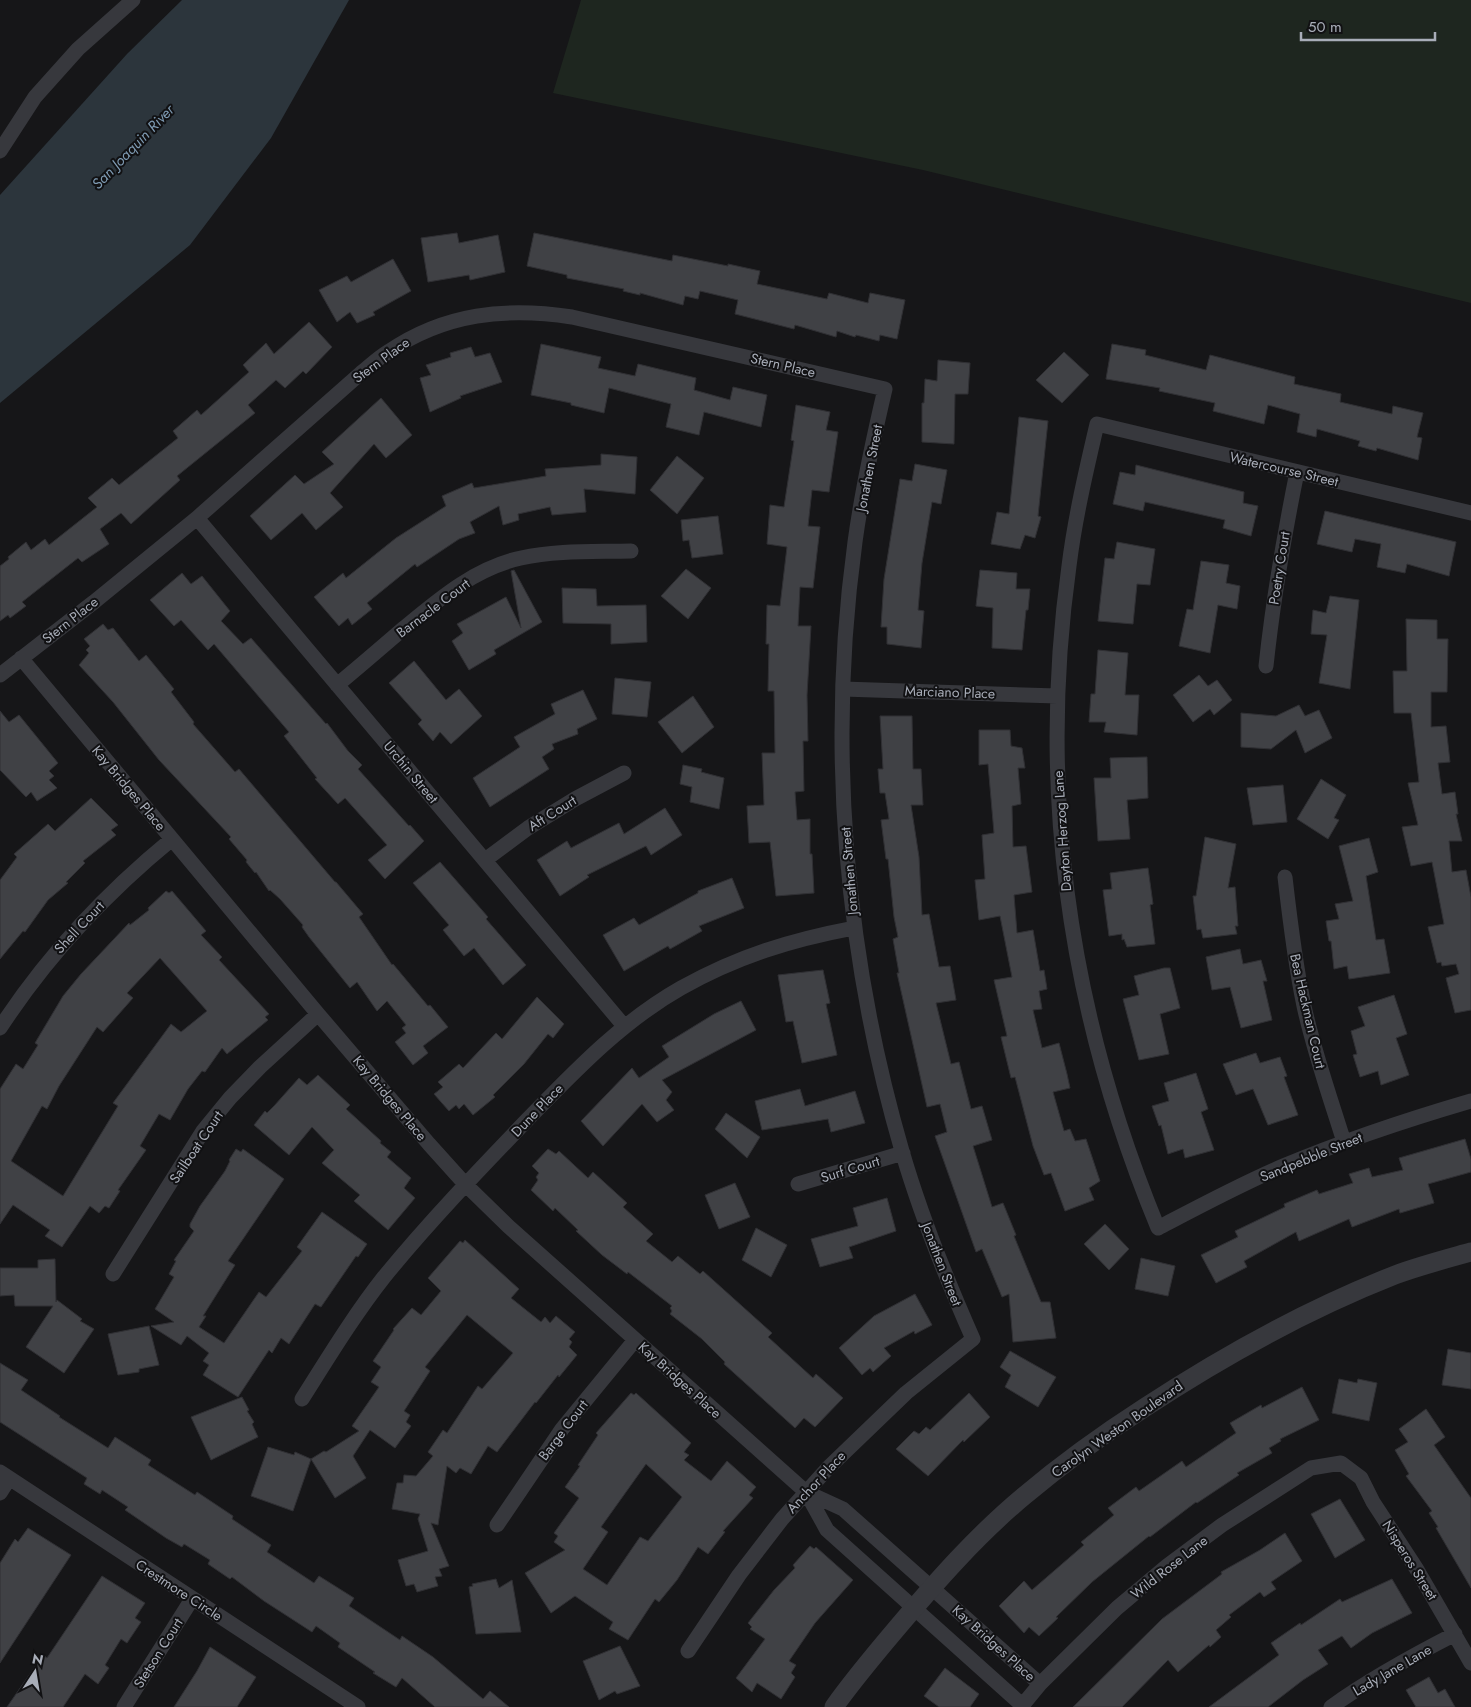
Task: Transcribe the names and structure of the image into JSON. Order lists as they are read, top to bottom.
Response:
{
  "streets": {
    "street": [
      "Stern Place",
      "Jonathen Street",
      "Watercourse Street",
      "Poetry Court",
      "Barnacle Court",
      "Marciano Place",
      "Urchin Street",
      "Kay Bridges Place",
      "Aft Court",
      "Dayton Herzog Lane",
      "Shell Court",
      "Bea Hackman Court",
      "Dune Place",
      "Sailboat Court",
      "Sandpebble Street",
      "Surf Court",
      "Carolyn Weston Boulevard",
      "Barge Court",
      "Anchor Place",
      "Nisperos Street",
      "Wild Rose Lane",
      "Crestmore Circle",
      "Stetson Court",
      "Lady Jane Lane"
    ]
  },
  "crossings": [
    ["Stern Place", "Jonathen Street"],
    ["Stern Place", "Urchin Street"],
    ["Stern Place", "Kay Bridges Place"],
    ["Jonathen Street", "Marciano Place"],
    ["Jonathen Street", "Dune Place"],
    ["Jonathen Street", "Surf Court"],
    ["Jonathen Street", "Anchor Place"],
    ["Watercourse Street", "Poetry Court"],
    ["Watercourse Street", "Dayton Herzog Lane"],
    ["Barnacle Court", "Urchin Street"],
    ["Marciano Place", "Dayton Herzog Lane"],
    ["Urchin Street", "Aft Court"],
    ["Urchin Street", "Dune Place"],
    ["Kay Bridges Place", "Shell Court"],
    ["Kay Bridges Place", "Dune Place"],
    ["Kay Bridges Place", "Sailboat Court"],
    ["Kay Bridges Place", "Carolyn Weston Boulevard"],
    ["Kay Bridges Place", "Barge Court"],
    ["Kay Bridges Place", "Anchor Place"],
    ["Kay Bridges Place", "Wild Rose Lane"],
    ["Dayton Herzog Lane", "Sandpebble Street"],
    ["Bea Hackman Court", "Sandpebble Street"],
    ["Nisperos Street", "Wild Rose Lane"],
    ["Nisperos Street", "Lady Jane Lane"],
    ["Crestmore Circle", "Stetson Court"]
  ],
  "water": ["San Joaquin River"],
  "scale_bar": "50 m",
  "north": "top"
}
